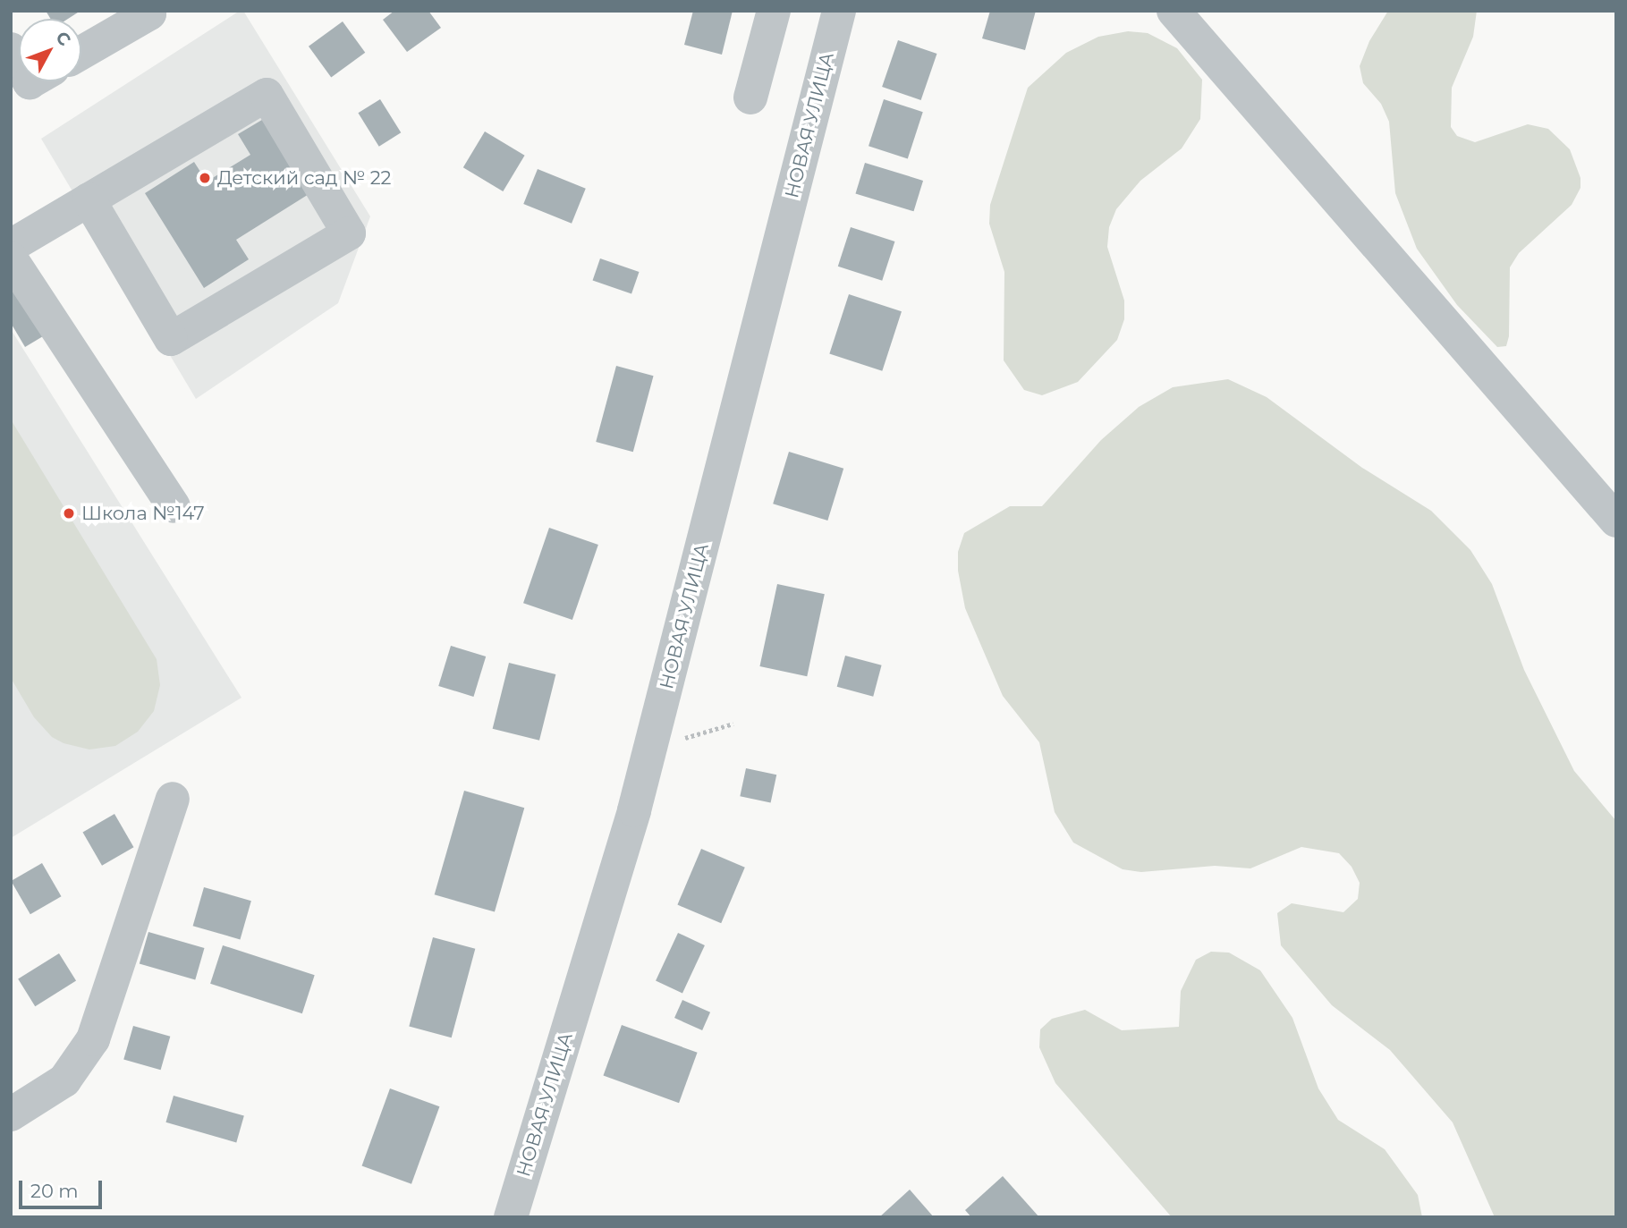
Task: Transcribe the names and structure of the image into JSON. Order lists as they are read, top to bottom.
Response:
{
  "streets": {
    "street": ["НОВАЯ УЛИЦА"]
  },
  "places": ["Детский сад № 22", "Школа №147"],
  "scale_bar": "20 m",
  "north": "top right"
}
